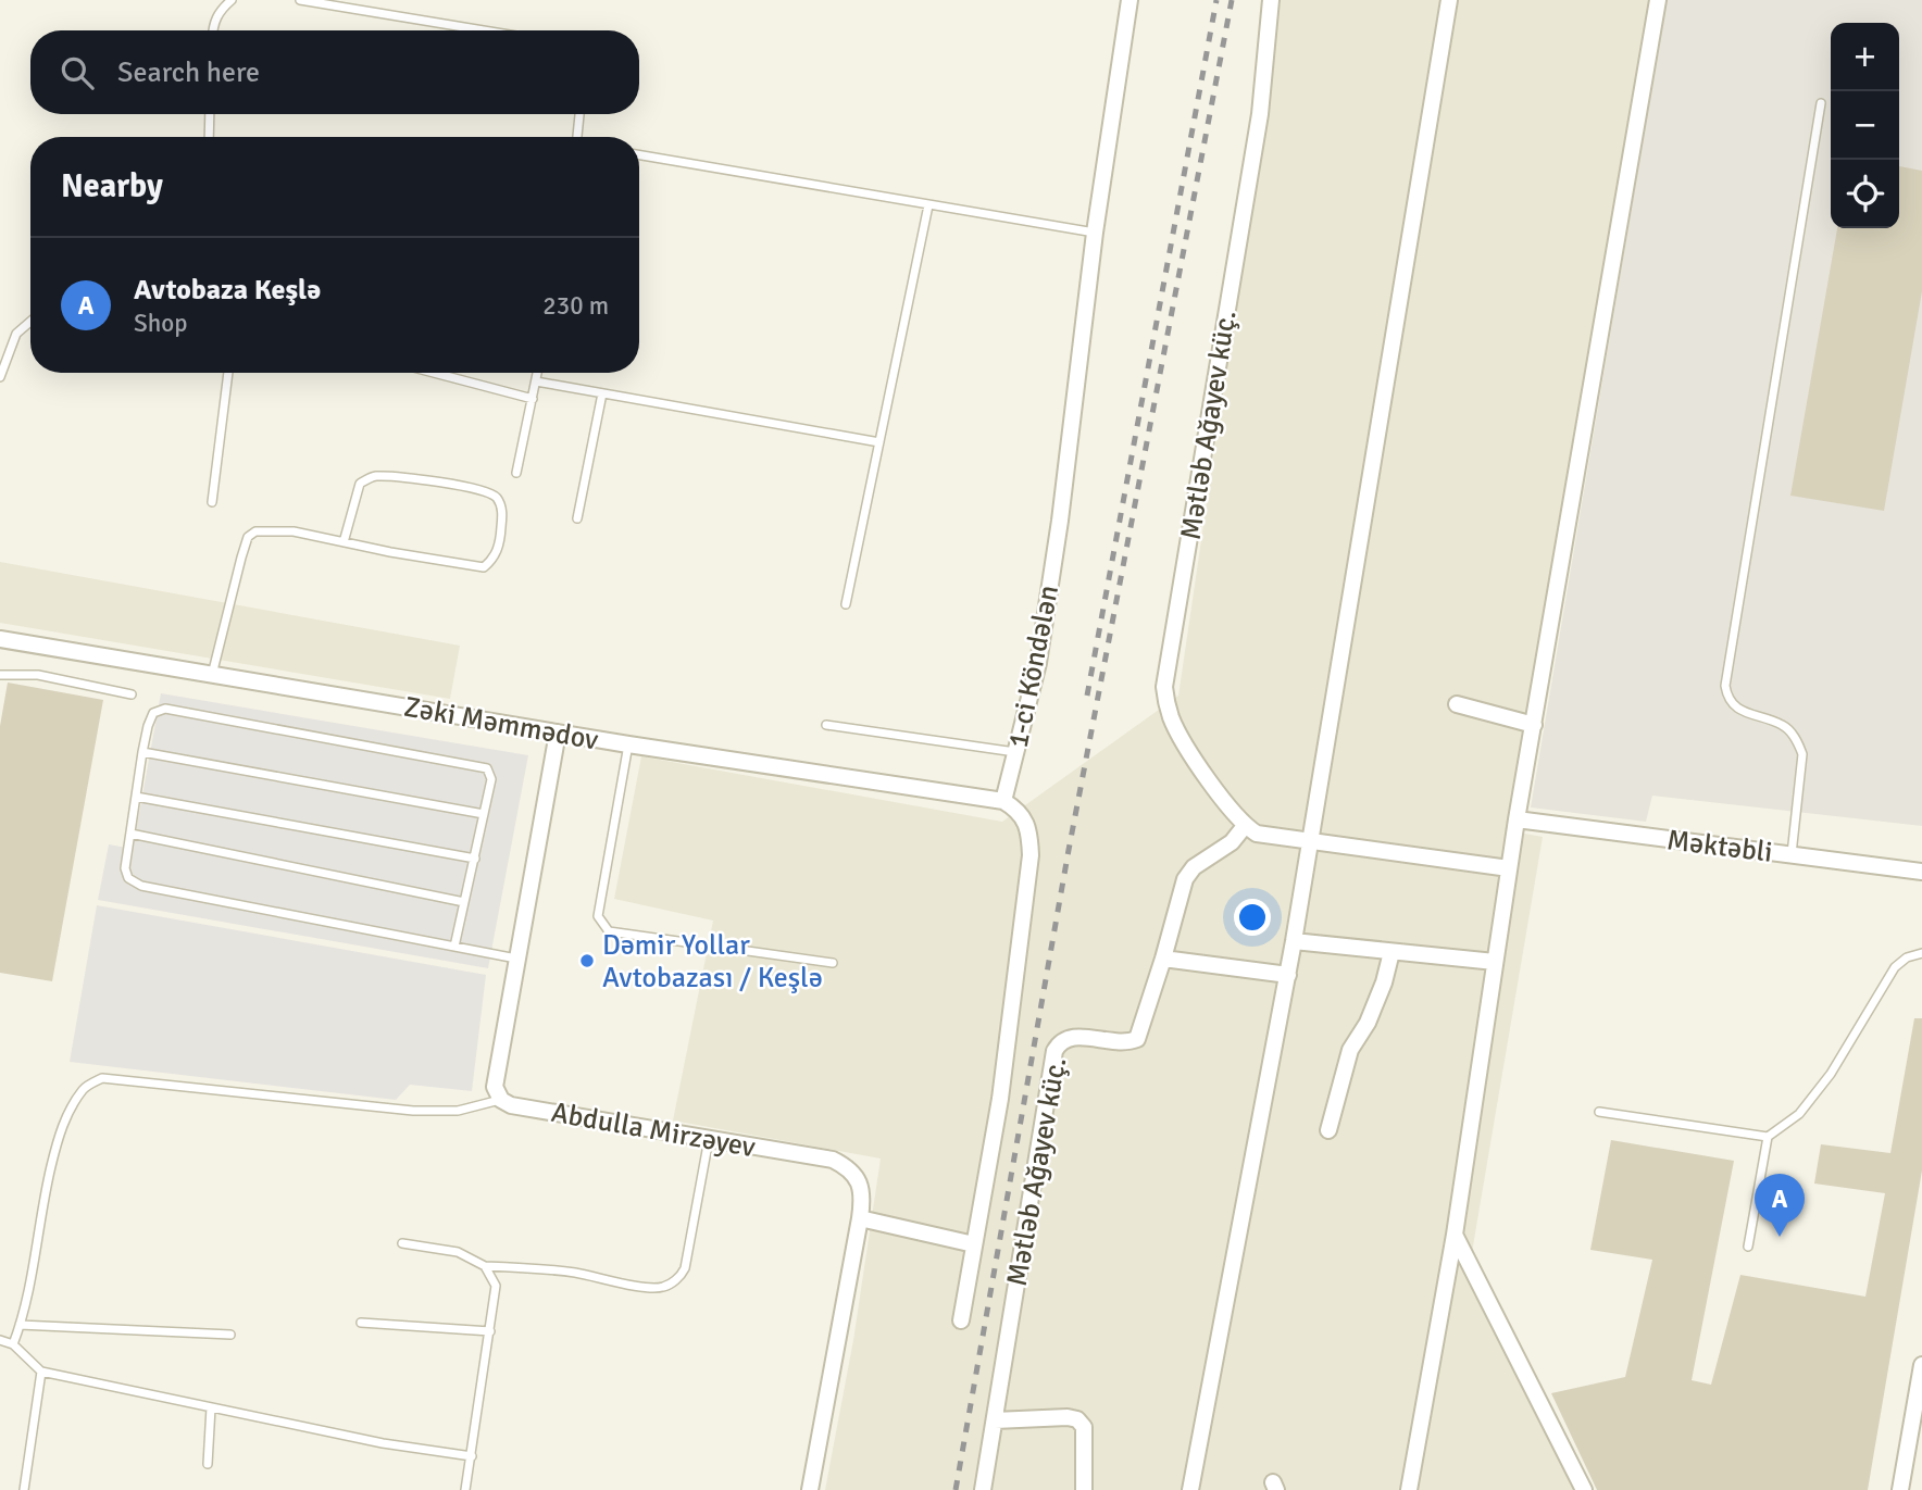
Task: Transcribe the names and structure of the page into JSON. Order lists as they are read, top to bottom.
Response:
{
  "streets": {
    "street": [
      "Mətləb Ağayev küç.",
      "1-ci Köndələn",
      "Zəki Məmmədov",
      "Məktəbli",
      "Abdulla Mirzəyev"
    ]
  },
  "crossings": [
    ["1-ci Köndələn", "Zəki Məmmədov"]
  ],
  "places": ["Dəmir Yollar Avtobazası / Keşlə"],
  "page": {
    "map_buttons": ["+", "−"],
    "search": "Search here",
    "heading": "Nearby",
    "list": [
      {
        "mark": "A",
        "name": "Avtobaza Keşlə",
        "note": "Shop",
        "value": "230 m"
      }
    ],
    "pins": "A"
  }
}
